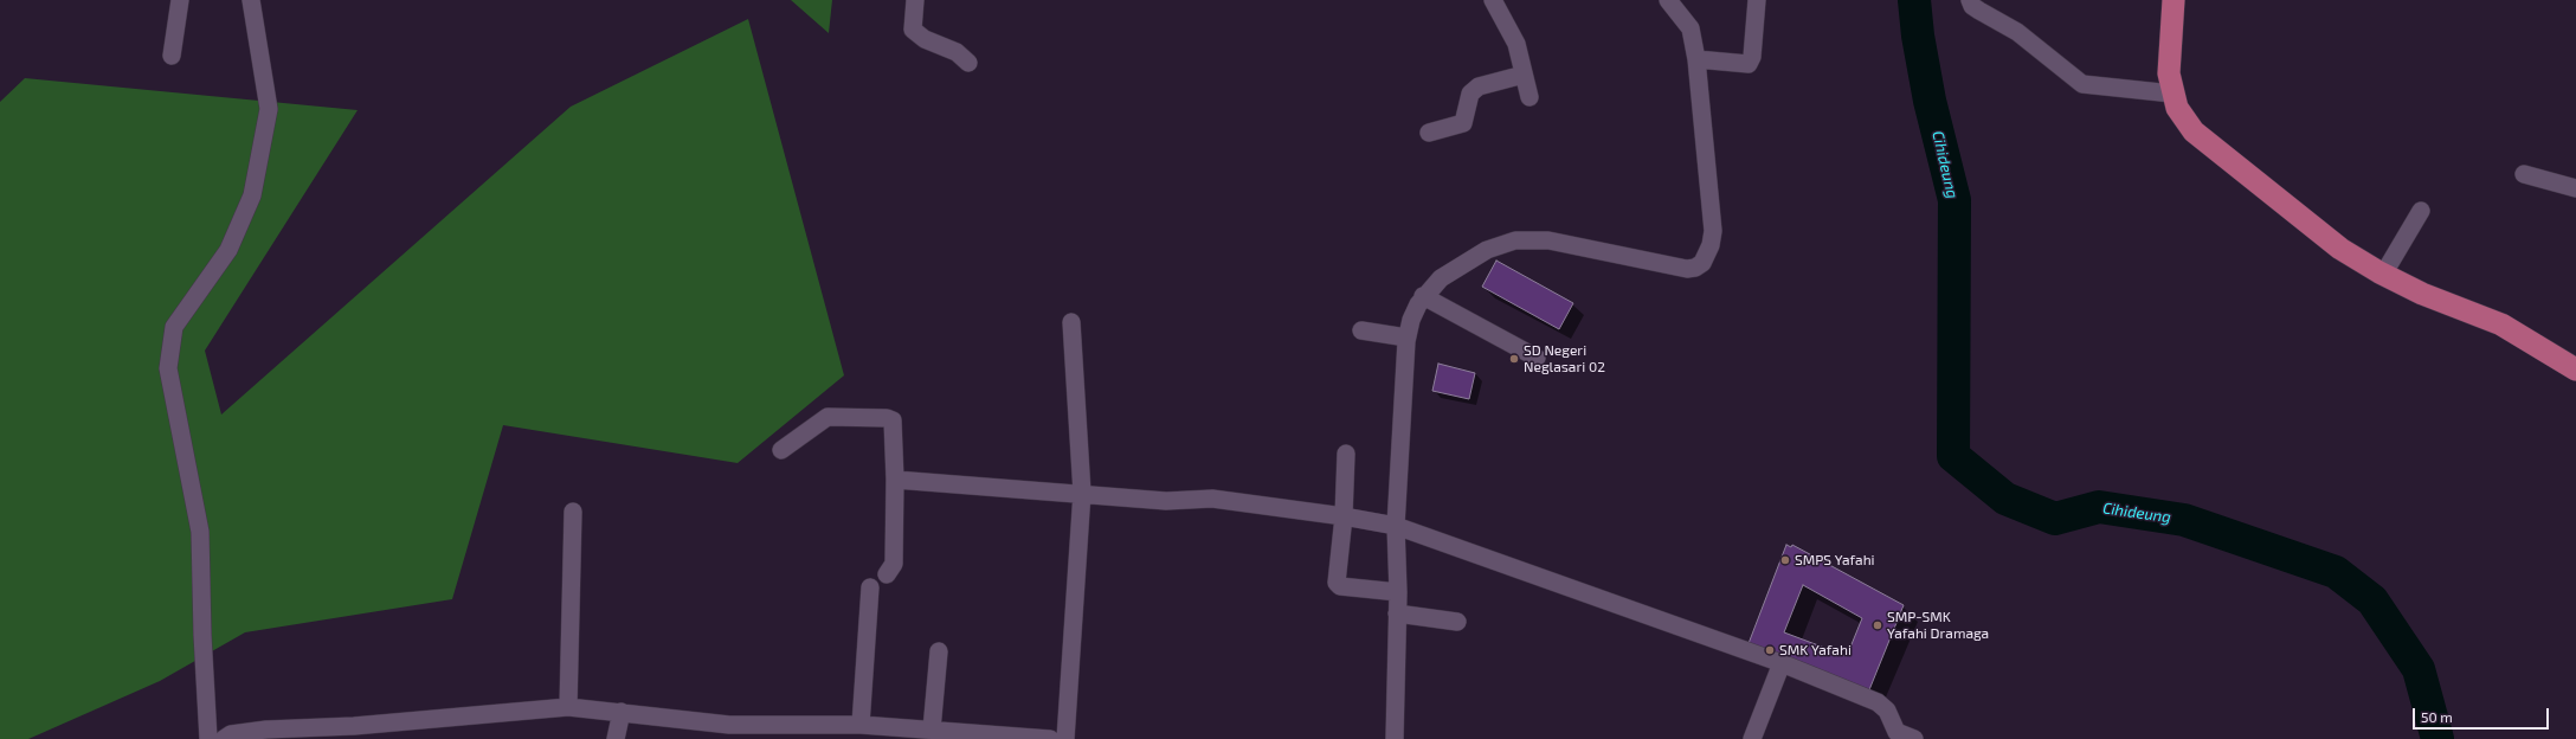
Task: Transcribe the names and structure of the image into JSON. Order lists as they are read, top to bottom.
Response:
{
  "water": ["Cihideung"],
  "places": [
    "SD Negeri Neglasari 02",
    "SMPS Yafahi",
    "SMP-SMK Yafahi Dramaga",
    "SMK Yafahi"
  ],
  "scale_bar": "50 m"
}
